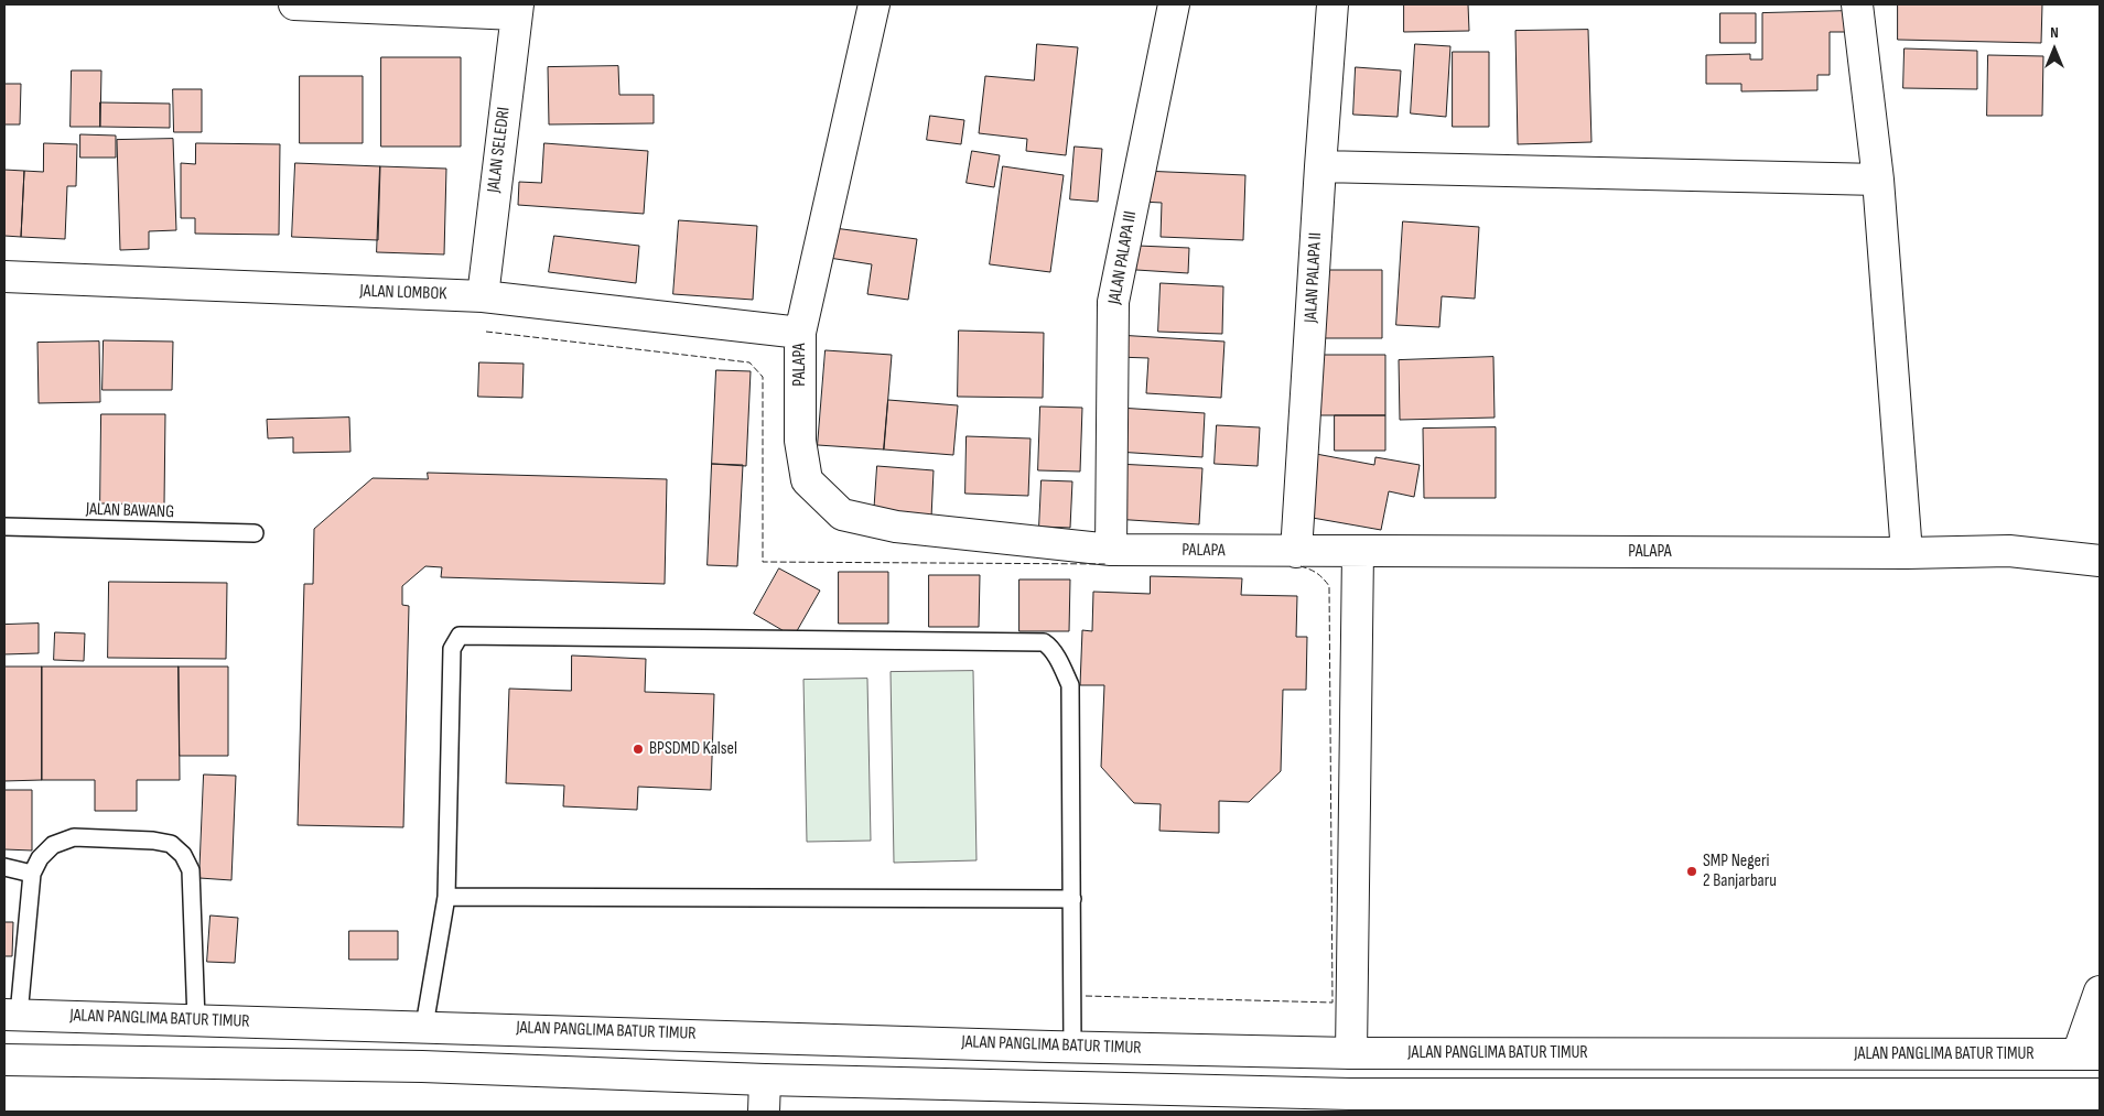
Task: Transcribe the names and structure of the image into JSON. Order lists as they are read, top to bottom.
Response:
{
  "streets": {
    "street": [
      "JALAN SELEDRI",
      "JALAN PALAPA III",
      "JALAN PALAPA II",
      "JALAN LOMBOK",
      "PALAPA",
      "JALAN PANGLIMA BATUR TIMUR"
    ],
    "lane": ["JALAN BAWANG"]
  },
  "crossings": [
    ["JALAN SELEDRI", "JALAN LOMBOK"],
    ["JALAN PALAPA III", "PALAPA"],
    ["JALAN PALAPA II", "PALAPA"],
    ["JALAN LOMBOK", "PALAPA"]
  ],
  "places": ["BPSDMD Kalsel", "SMP Negeri 2 Banjarbaru"],
  "north": "top"
}
